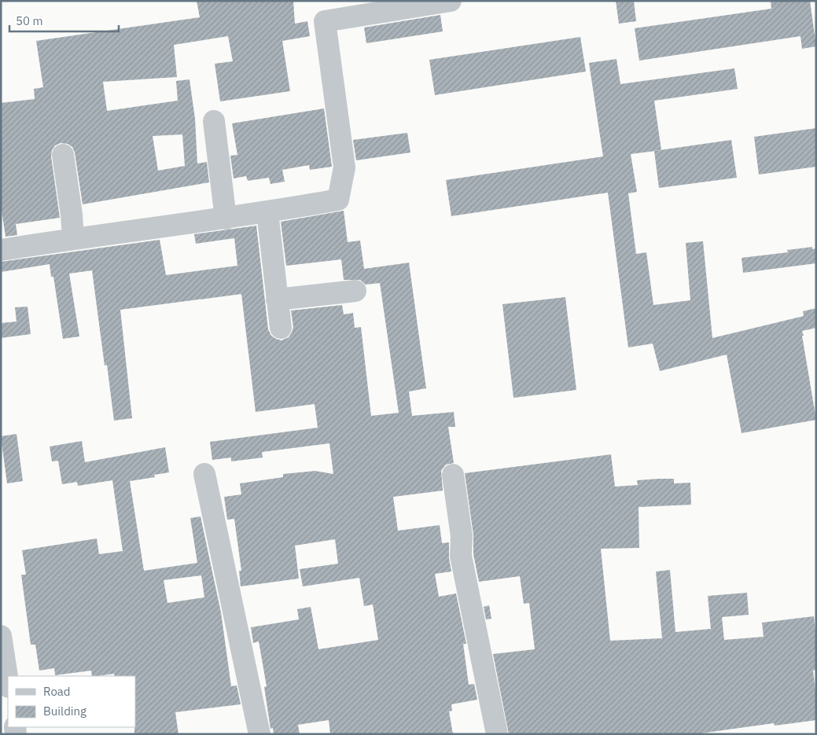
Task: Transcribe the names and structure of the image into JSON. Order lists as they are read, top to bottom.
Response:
{
  "legend": ["Road", "Building"],
  "scale_bar": "50 m"
}
